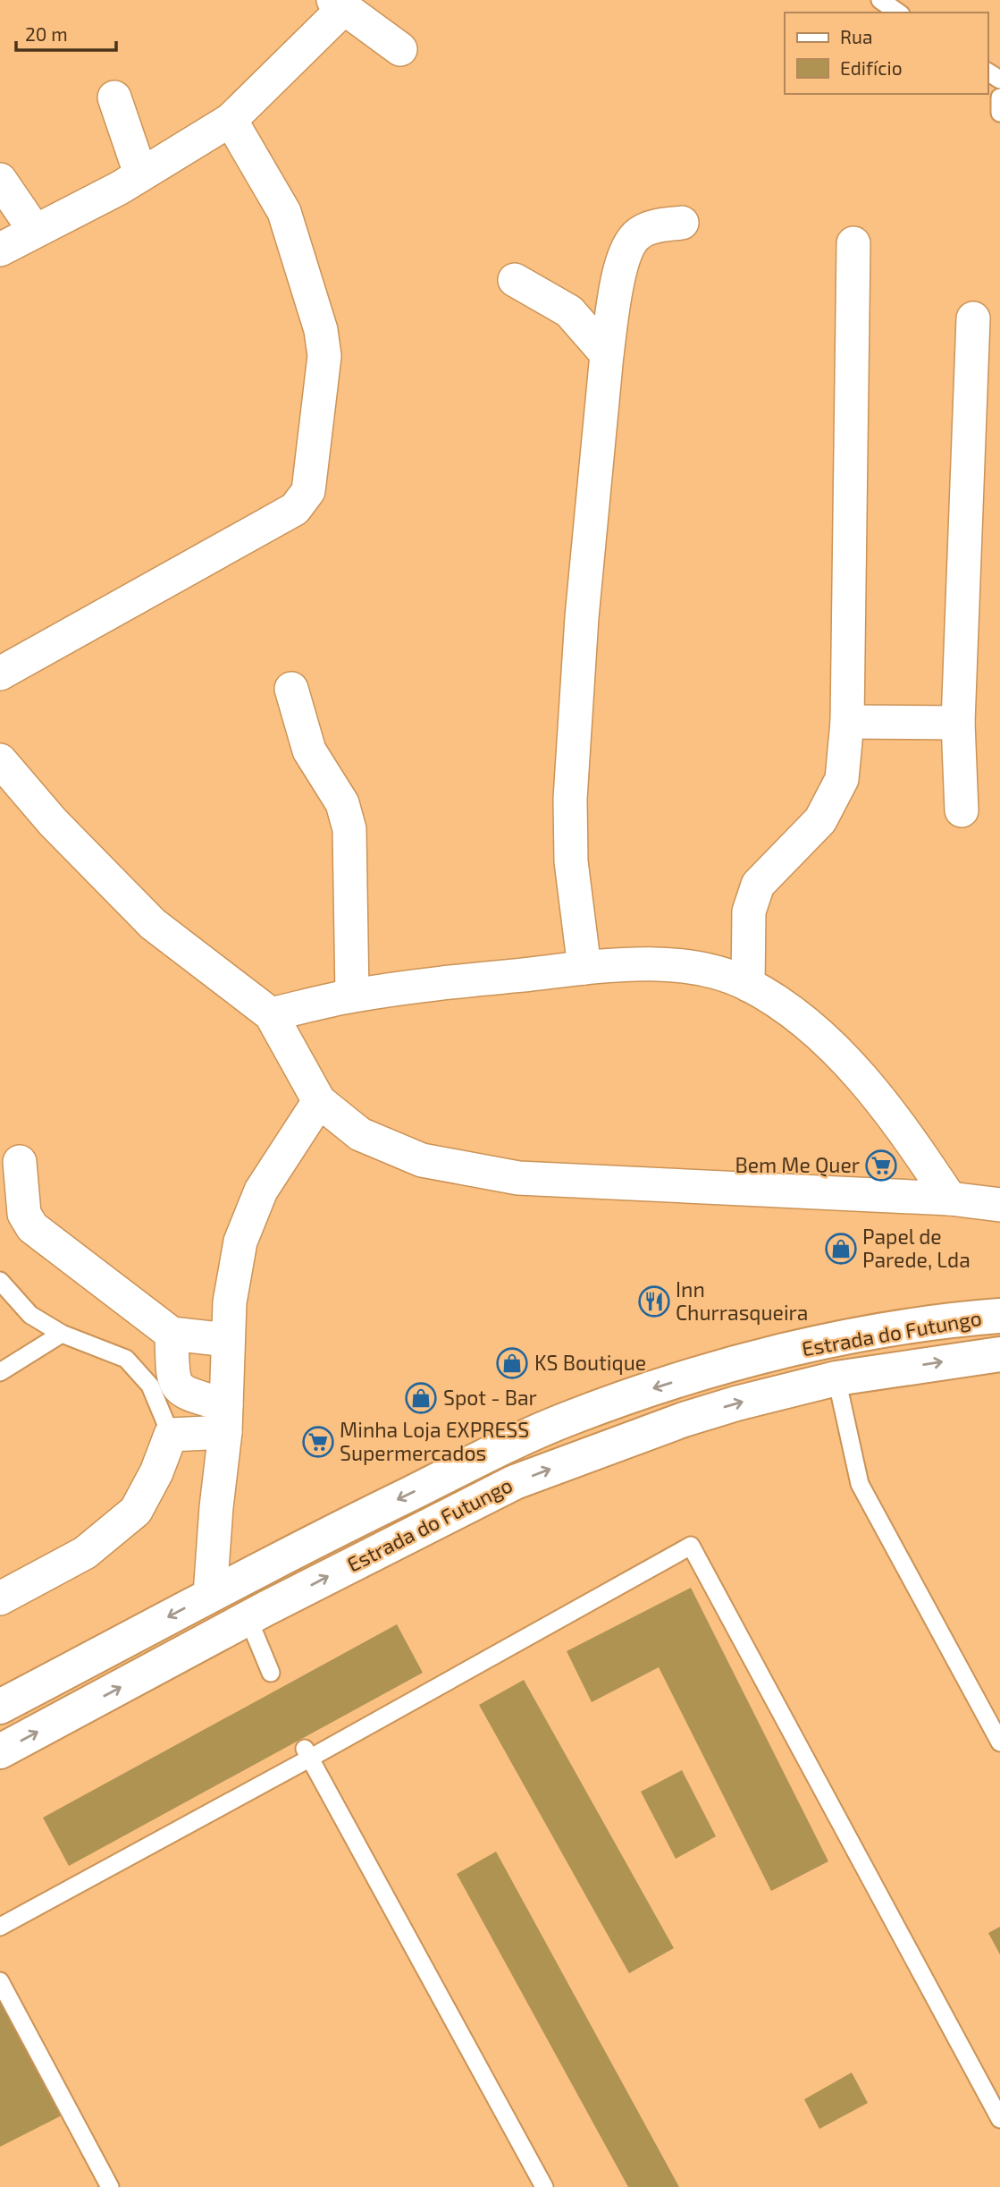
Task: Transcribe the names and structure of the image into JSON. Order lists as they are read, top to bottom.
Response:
{
  "streets": {
    "main road": ["Estrada do Futungo"]
  },
  "places": {
    "supermarket": ["Bem Me Quer", "Minha Loja EXPRESS Supermercados"],
    "shop": ["Papel de Parede, Lda", "KS Boutique", "Spot - Bar"],
    "restaurant": ["Inn Churrasqueira"]
  },
  "legend": ["Rua", "Edifício"],
  "scale_bar": "20 m"
}
